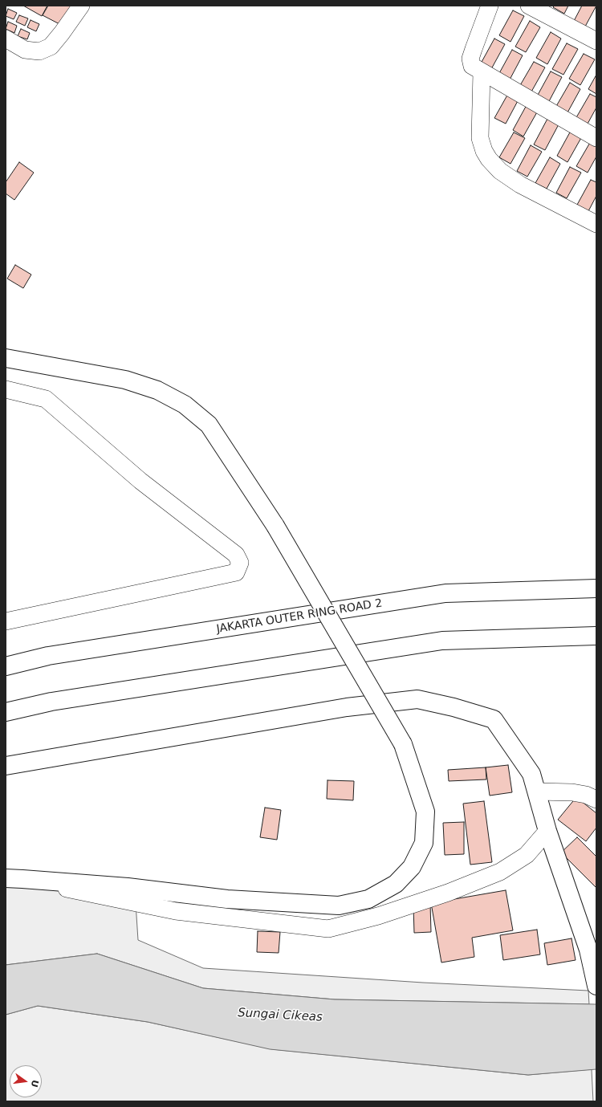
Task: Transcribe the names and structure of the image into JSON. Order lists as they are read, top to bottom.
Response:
{
  "streets": {
    "main road": ["JAKARTA OUTER RING ROAD 2"]
  },
  "water": ["Sungai Cikeas"],
  "north": "right"
}
